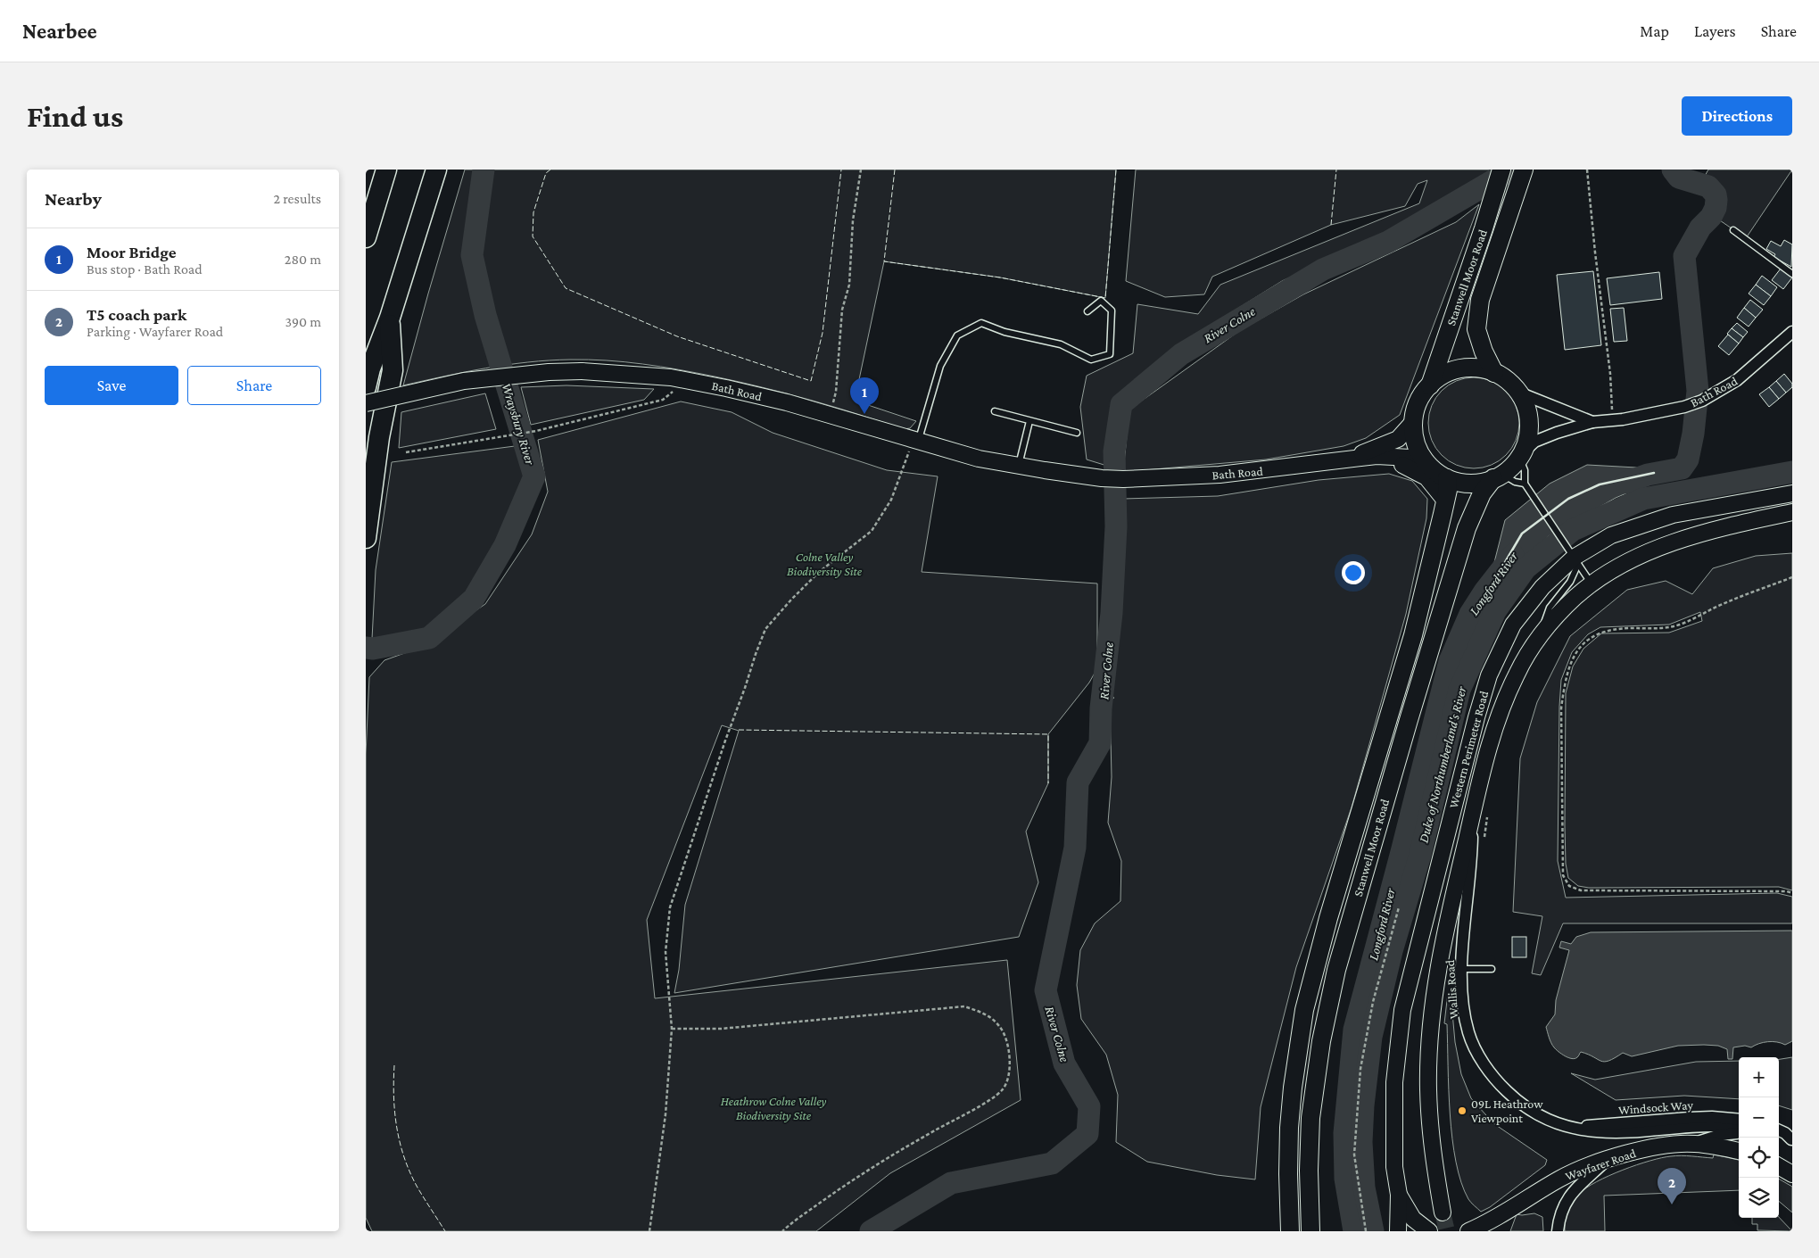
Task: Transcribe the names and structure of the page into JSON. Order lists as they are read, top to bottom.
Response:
{
  "streets": {
    "main road": ["Stanwell Moor Road"],
    "street": [
      "Bath Road",
      "Western Perimeter Road",
      "Wallis Road",
      "Windsock Way",
      "Wayfarer Road"
    ]
  },
  "crossings": [
    ["Stanwell Moor Road", "Bath Road"],
    ["Western Perimeter Road", "Wallis Road"],
    ["Wallis Road", "Windsock Way"]
  ],
  "water": [
    "River Colne",
    "Wraysbury River",
    "Longford River",
    "Duke of Northumberland's River"
  ],
  "parks": ["Colne Valley Biodiversity Site", "Heathrow Colne Valley Biodiversity Site"],
  "places": ["09L Heathrow Viewpoint"],
  "page": {
    "header": "Nearbee",
    "nav": ["Map", "Layers", "Share"],
    "buttons": [
      "Directions",
      ["Save", "Share"]
    ],
    "title": "Find us",
    "heading": ["Nearby", "2 results"],
    "list": [
      {
        "mark": "1",
        "name": "Moor Bridge",
        "note": "Bus stop · Bath Road",
        "value": "280 m"
      },
      {
        "mark": "2",
        "name": "T5 coach park",
        "note": "Parking · Wayfarer Road",
        "value": "390 m"
      }
    ],
    "pins": ["1", "2"],
    "map_buttons": ["+", "−"]
  }
}
